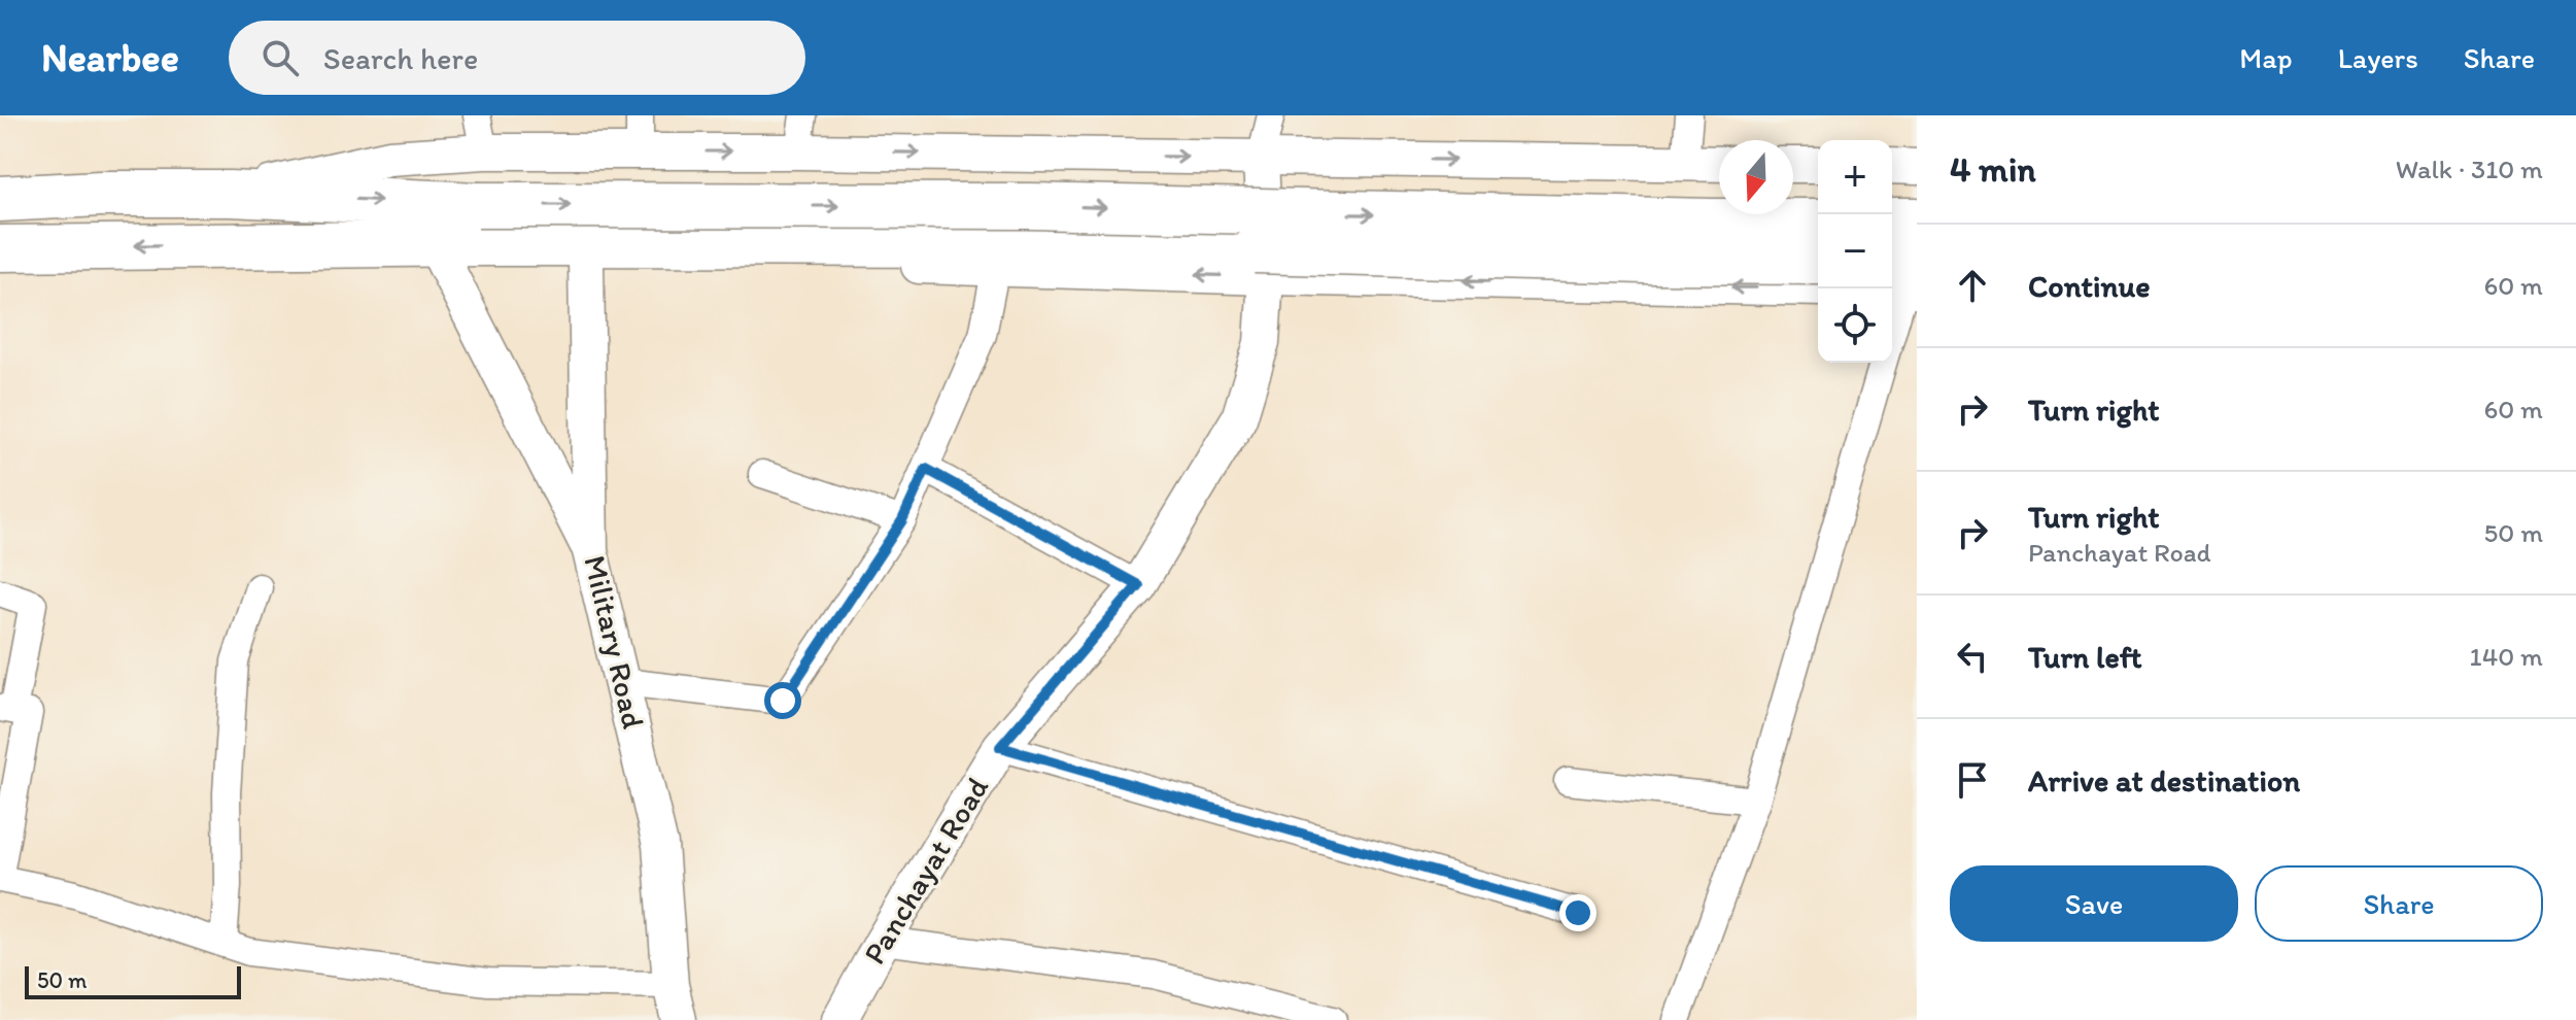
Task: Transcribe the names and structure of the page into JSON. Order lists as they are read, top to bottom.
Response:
{
  "streets": {
    "street": ["Military Road", "Panchayat Road"]
  },
  "scale_bar": "50 m",
  "north": "bottom",
  "page": {
    "header": "Nearbee",
    "search": "Search here",
    "nav": ["Map", "Layers", "Share"],
    "heading": ["4 min", "Walk · 310 m"],
    "map_buttons": ["+", "−"],
    "list": [
      ["Continue", "60 m"],
      ["Turn right", "60 m"],
      ["Turn right", "Panchayat Road", "50 m"],
      ["Turn left", "140 m"],
      "Arrive at destination"
    ],
    "buttons": ["Save", "Share"],
    "scale": "50 m"
  }
}
